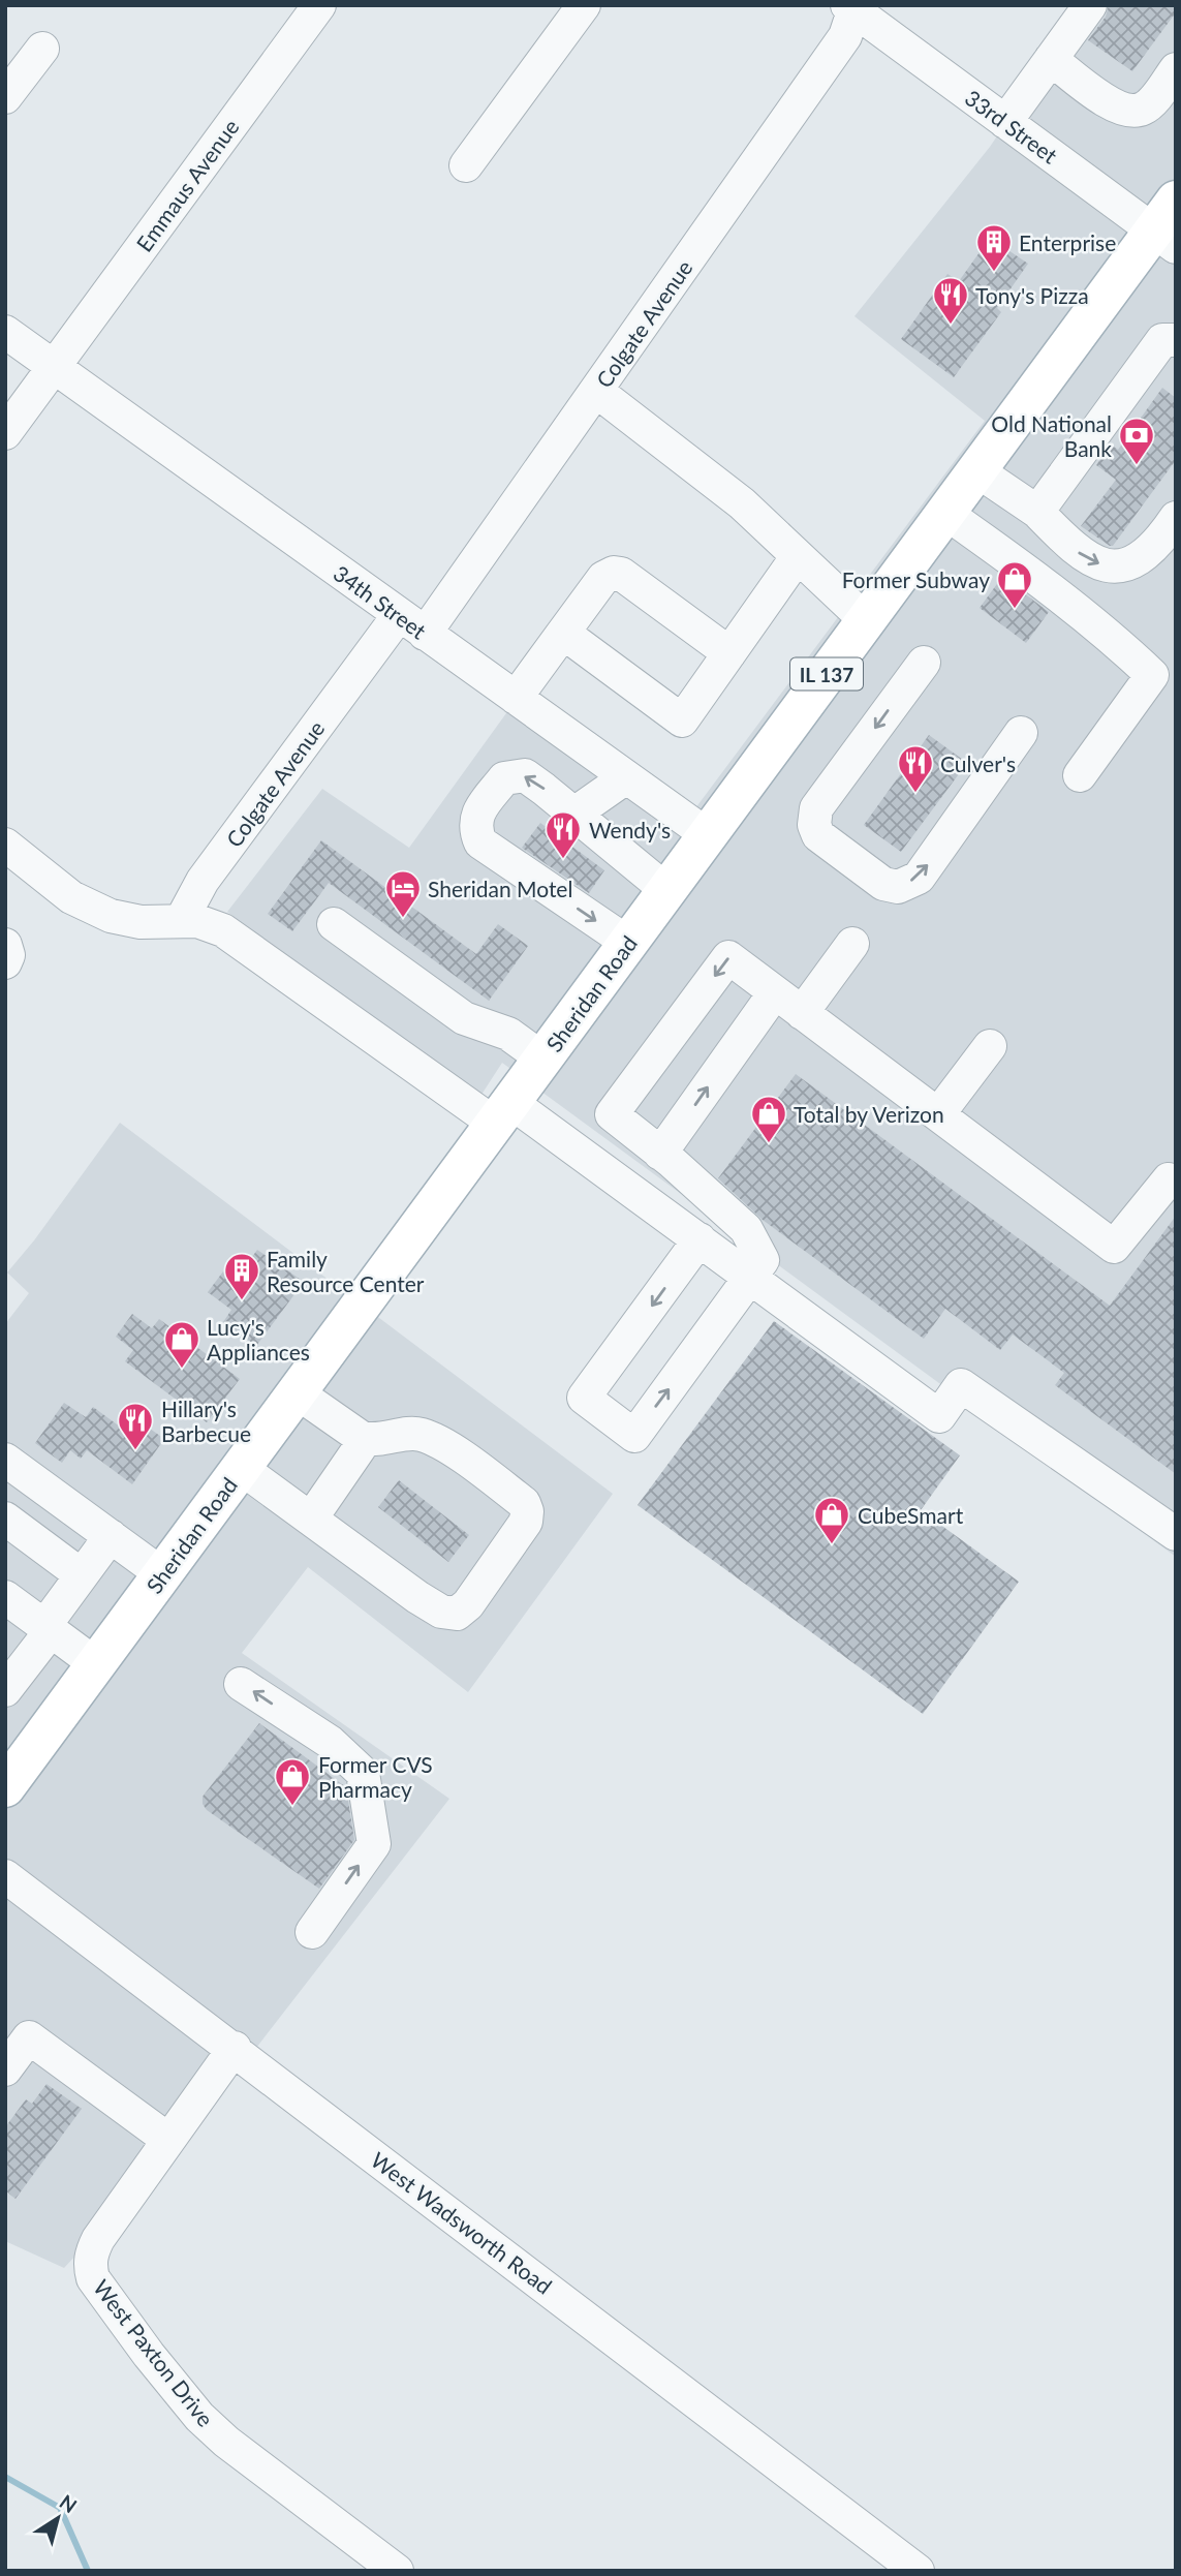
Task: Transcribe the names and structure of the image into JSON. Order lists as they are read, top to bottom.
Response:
{
  "streets": {
    "main road": ["IL 137", "Sheridan Road"],
    "street": [
      "33rd Street",
      "Emmaus Avenue",
      "Colgate Avenue",
      "34th Street",
      "West Wadsworth Road",
      "West Paxton Drive"
    ]
  },
  "crossings": [
    ["33rd Street", "Colgate Avenue"],
    ["33rd Street", "Sheridan Road"],
    ["Emmaus Avenue", "34th Street"],
    ["Colgate Avenue", "34th Street"],
    ["34th Street", "Sheridan Road"],
    ["West Wadsworth Road", "West Paxton Drive"]
  ],
  "places": {
    "building": ["Enterprise", "Family Resource Center"],
    "restaurant": [
      "Tony's Pizza",
      "Culver's",
      "Wendy's",
      "Hillary's Barbecue"
    ],
    "bank": ["Old National Bank"],
    "shop": [
      "Former Subway",
      "Total by Verizon",
      "Lucy's Appliances",
      "CubeSmart",
      "Former CVS Pharmacy"
    ],
    "hotel": ["Sheridan Motel"]
  },
  "north": "top right"
}
